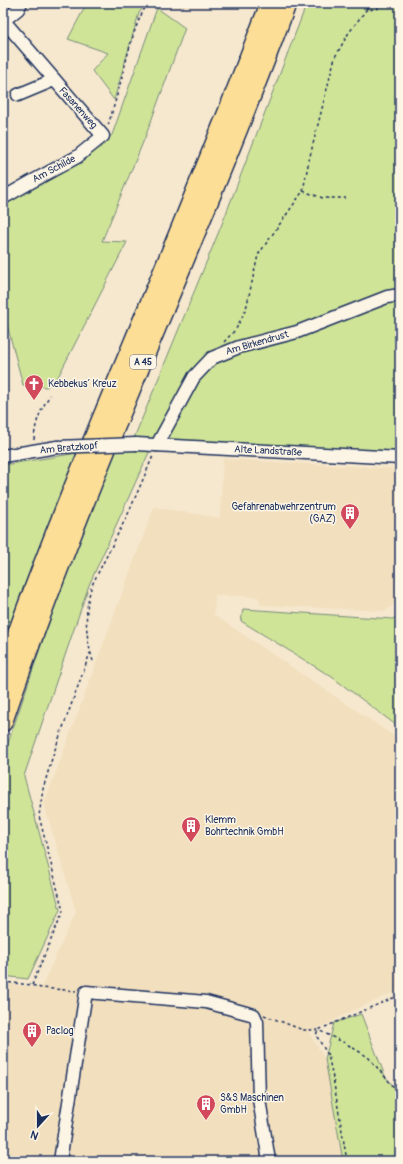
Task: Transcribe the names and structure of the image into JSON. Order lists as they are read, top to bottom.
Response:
{
  "streets": {
    "highway": ["A 45"],
    "street": [
      "Fasanenweg",
      "Am Schilde",
      "Am Birkendrust",
      "Am Bratzkopf",
      "Alte Landstraße"
    ]
  },
  "crossings": [
    ["Fasanenweg", "Am Schilde"],
    ["Am Birkendrust", "Alte Landstraße"],
    ["Am Bratzkopf", "Alte Landstraße"]
  ],
  "places": {
    "church": ["Kebbekus´ Kreuz"],
    "building": [
      "Gefahrenabwehrzentrum (GAZ)",
      "Klemm Bohrtechnik GmbH",
      "Paclog",
      "S&S Maschinen GmbH"
    ]
  },
  "north": "bottom"
}
